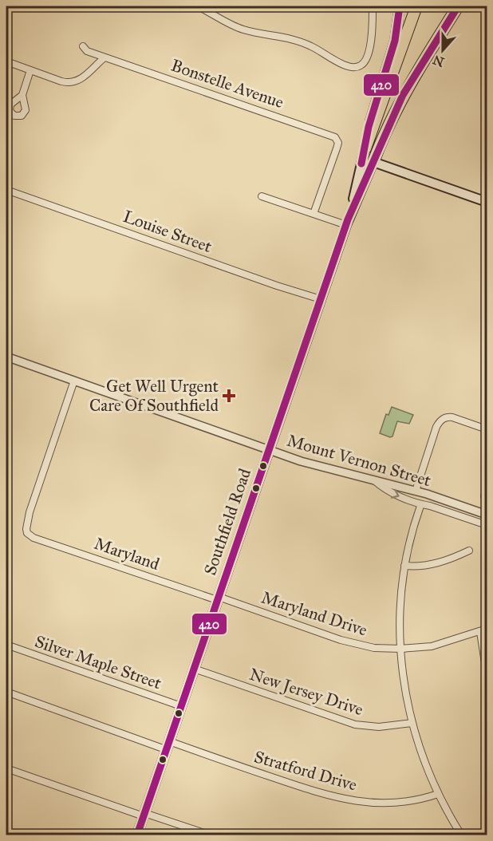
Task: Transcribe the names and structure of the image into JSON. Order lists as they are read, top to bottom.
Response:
{
  "streets": {
    "main road": ["Southfield Road"],
    "street": [
      "Bonstelle Avenue",
      "Louise Street",
      "Mount Vernon Street",
      "Maryland",
      "Maryland Drive",
      "Silver Maple Street",
      "New Jersey Drive",
      "Stratford Drive"
    ]
  },
  "crossings": [
    ["Louise Street", "Southfield Road"],
    ["Mount Vernon Street", "Southfield Road"],
    ["Mount Vernon Street", "Maryland"],
    ["Southfield Road", "Maryland"],
    ["Southfield Road", "Maryland Drive"],
    ["Southfield Road", "Silver Maple Street"],
    ["Southfield Road", "New Jersey Drive"],
    ["Southfield Road", "Stratford Drive"],
    ["Maryland", "Maryland Drive"]
  ],
  "places": {
    "health": ["Get Well Urgent Care Of Southfield"]
  },
  "lines": ["transit line 420"],
  "north": "bottom"
}
